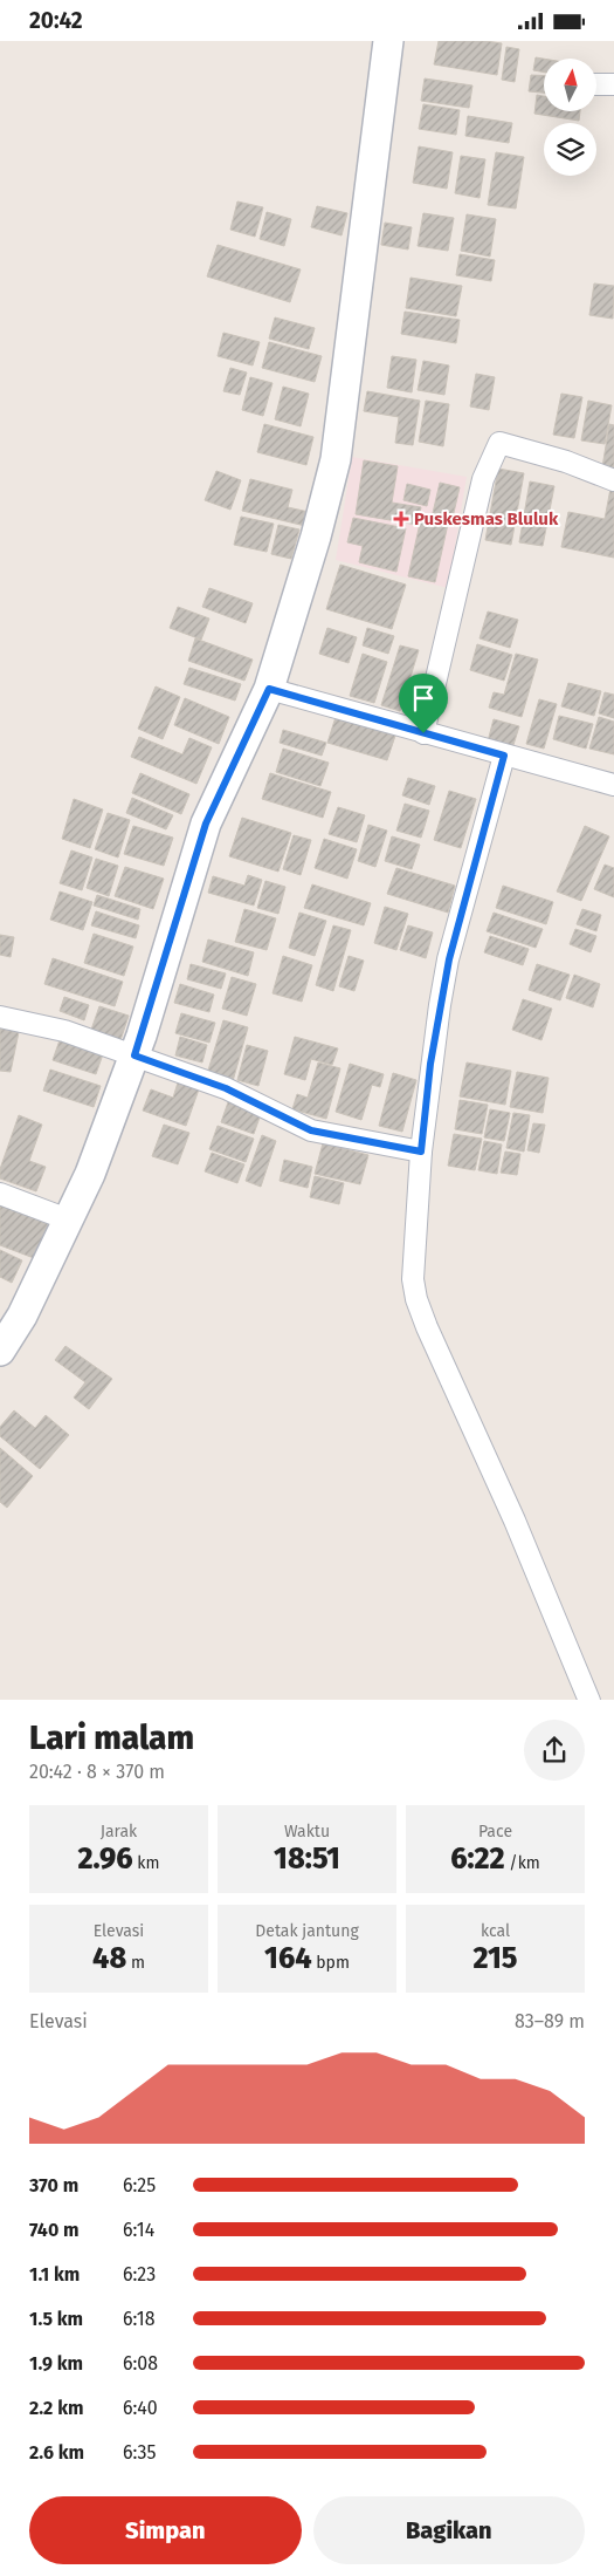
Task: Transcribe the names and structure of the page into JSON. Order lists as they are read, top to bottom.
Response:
{
  "places": {
    "health": ["Puskesmas Bluluk"]
  },
  "north": "top",
  "page": {
    "status": "20:42",
    "heading": ["Lari malam", "20:42 · 8 × 370 m"],
    "stats": [
      ["Jarak", "2.96 km"],
      ["Waktu", "18:51"],
      ["Pace", "6:22 /km"],
      ["Elevasi", "48 m"],
      ["Detak jantung", "164 bpm"],
      ["kcal", "215"]
    ],
    "chart": ["Elevasi", "83–89 m"],
    "list": [
      {
        "name": "370 m",
        "note": "6:25"
      },
      {
        "name": "740 m",
        "note": "6:14"
      },
      {
        "name": "1.1 km",
        "note": "6:23"
      },
      {
        "name": "1.5 km",
        "note": "6:18"
      },
      {
        "name": "1.9 km",
        "note": "6:08"
      },
      {
        "name": "2.2 km",
        "note": "6:40"
      },
      {
        "name": "2.6 km",
        "note": "6:35"
      }
    ],
    "buttons": ["Simpan", "Bagikan"]
  }
}
